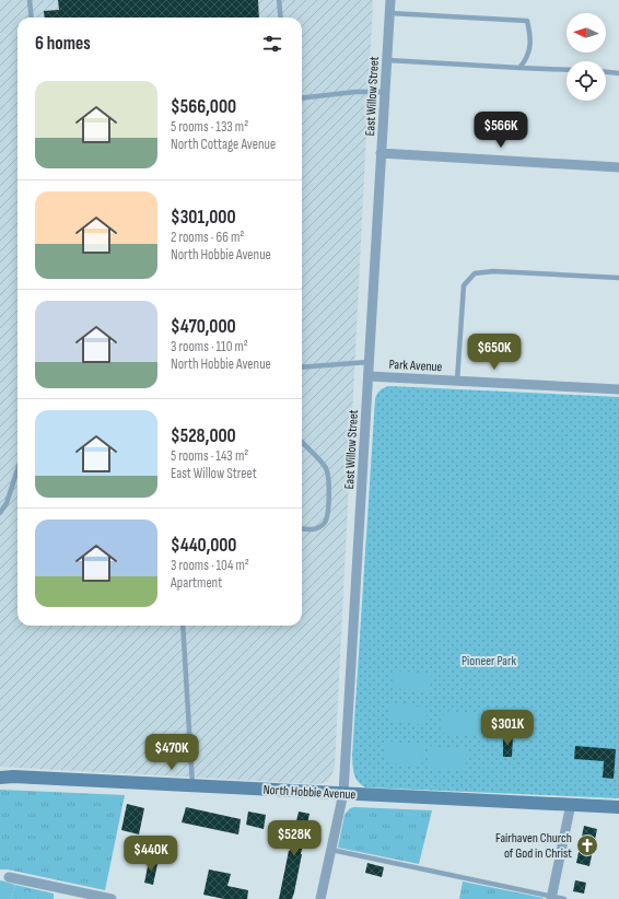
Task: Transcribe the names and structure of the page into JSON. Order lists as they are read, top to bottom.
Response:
{
  "streets": {
    "main road": ["North Hobbie Avenue"],
    "street": ["East Willow Street", "Park Avenue"]
  },
  "crossings": [
    ["East Willow Street", "Park Avenue"],
    ["East Willow Street", "North Hobbie Avenue"]
  ],
  "parks": ["Pioneer Park"],
  "places": {
    "church": ["Fairhaven Church of God in Christ"]
  },
  "north": "left",
  "page": {
    "heading": "6 homes",
    "list": [
      {
        "name": "$566,000",
        "note": "5 rooms · 133 m² · North Cottage Avenue"
      },
      {
        "name": "$301,000",
        "note": "2 rooms · 66 m² · North Hobbie Avenue"
      },
      {
        "name": "$470,000",
        "note": "3 rooms · 110 m² · North Hobbie Avenue"
      },
      {
        "name": "$528,000",
        "note": "5 rooms · 143 m² · East Willow Street"
      },
      {
        "name": "$440,000",
        "note": "3 rooms · 104 m² · Apartment"
      }
    ],
    "price": [
      "$566K",
      "$650K",
      "$301K",
      "$470K",
      "$528K",
      "$440K"
    ]
  }
}
